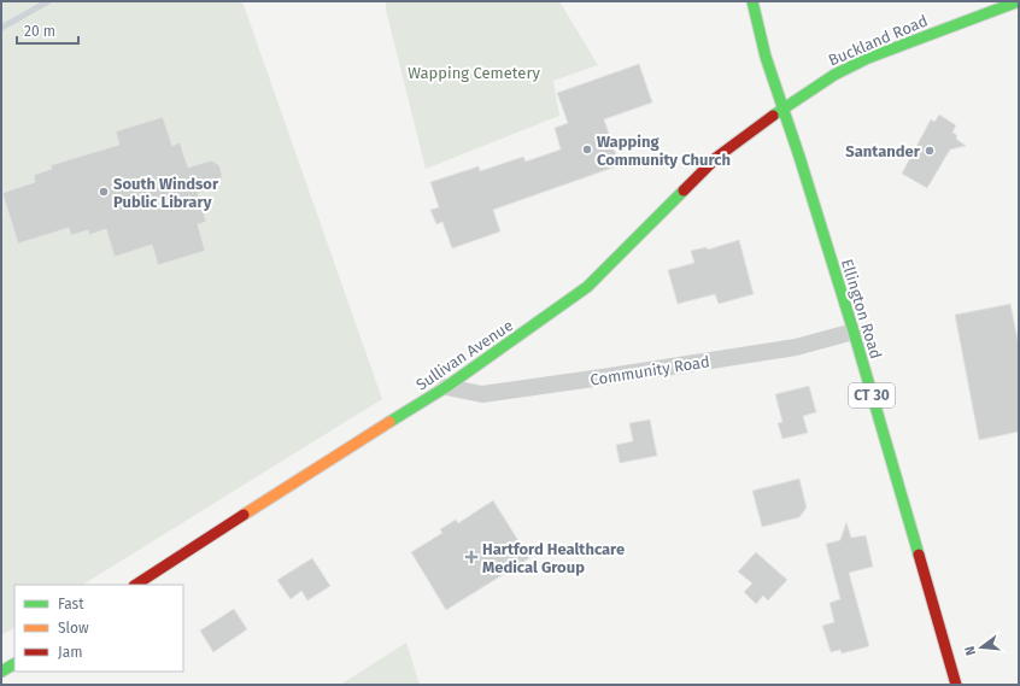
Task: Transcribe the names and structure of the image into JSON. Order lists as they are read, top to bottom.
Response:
{
  "streets": {
    "main road": [
      "Buckland Road",
      "Ellington Road",
      "Sullivan Avenue",
      "CT 30"
    ],
    "street": ["Community Road"]
  },
  "crossings": [
    ["Buckland Road", "Ellington Road"],
    ["Buckland Road", "Sullivan Avenue"],
    ["Buckland Road", "CT 30"],
    ["Ellington Road", "Sullivan Avenue"],
    ["Ellington Road", "Community Road"],
    ["Ellington Road", "CT 30"],
    ["Sullivan Avenue", "Community Road"],
    ["Sullivan Avenue", "CT 30"]
  ],
  "parks": ["Wapping Cemetery"],
  "places": {
    "other": ["Wapping Community Church", "Santander", "South Windsor Public Library"],
    "health": ["Hartford Healthcare Medical Group"]
  },
  "legend": ["Fast", "Slow", "Jam"],
  "scale_bar": "20 m",
  "north": "left"
}
